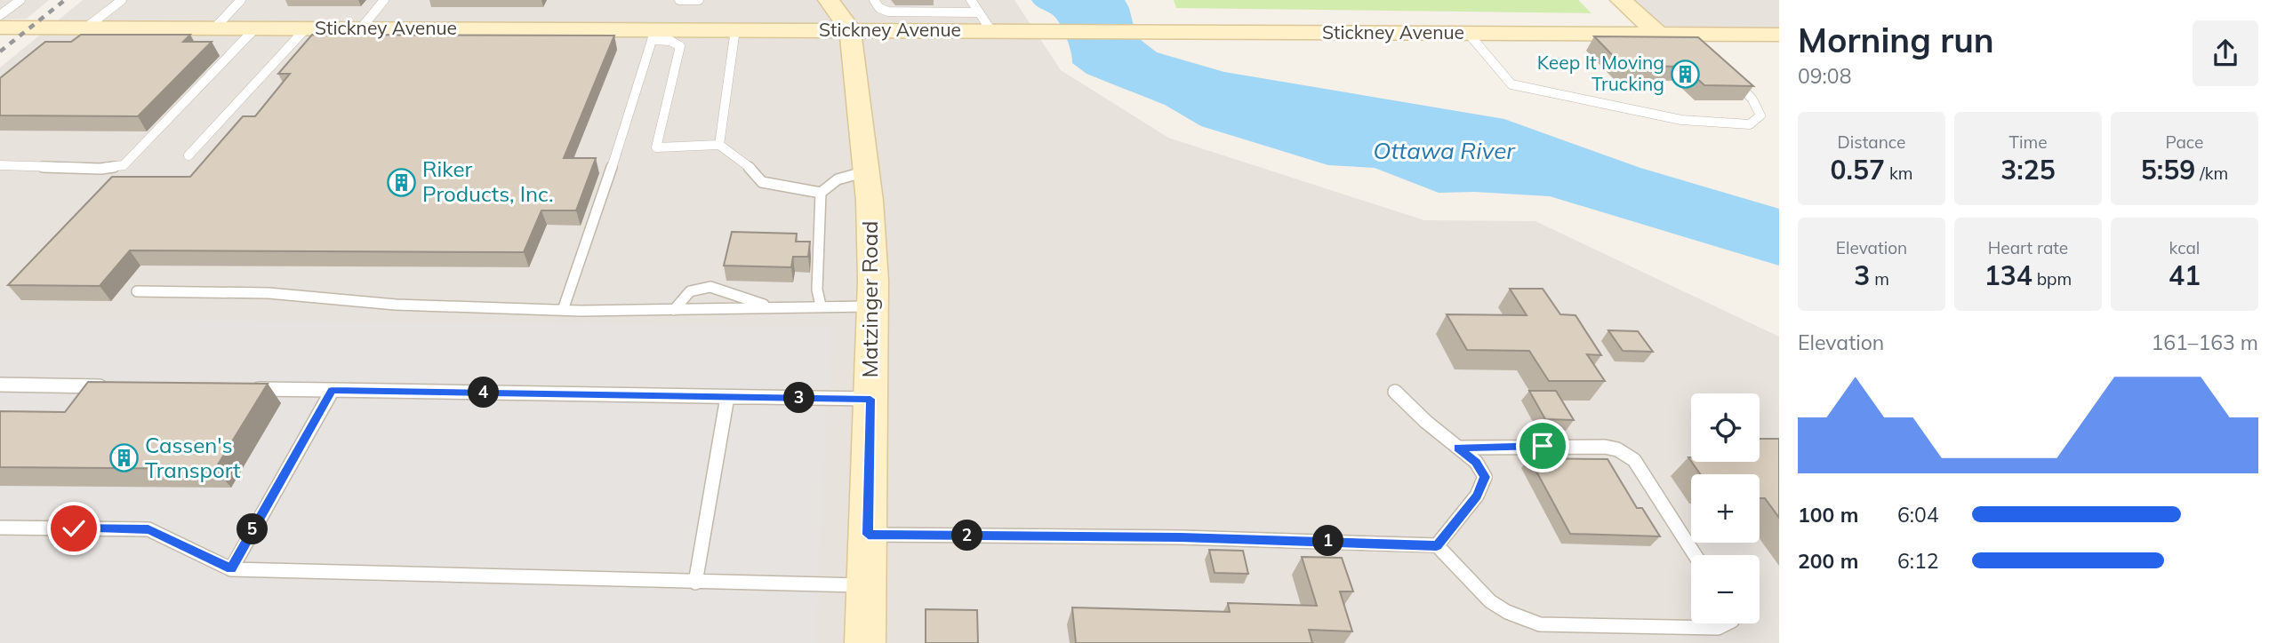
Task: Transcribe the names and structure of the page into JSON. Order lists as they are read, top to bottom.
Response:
{
  "streets": {
    "street": ["Stickney Avenue", "Matzinger Road"]
  },
  "crossings": [
    ["Stickney Avenue", "Matzinger Road"]
  ],
  "water": ["Ottawa River"],
  "places": {
    "building": ["Keep It Moving Trucking", "Riker Products, Inc.", "Cassen's Transport"]
  },
  "page": {
    "heading": ["Morning run", "09:08"],
    "stats": [
      ["Distance", "0.57 km"],
      ["Time", "3:25"],
      ["Pace", "5:59 /km"],
      ["Elevation", "3 m"],
      ["Heart rate", "134 bpm"],
      ["kcal", "41"]
    ],
    "chart": ["Elevation", "161–163 m"],
    "pins": [
      "4",
      "3",
      "5",
      "2",
      "1"
    ],
    "map_buttons": ["+", "−"],
    "list": [
      {
        "name": "100 m",
        "note": "6:04"
      },
      {
        "name": "200 m",
        "note": "6:12"
      }
    ]
  }
}
